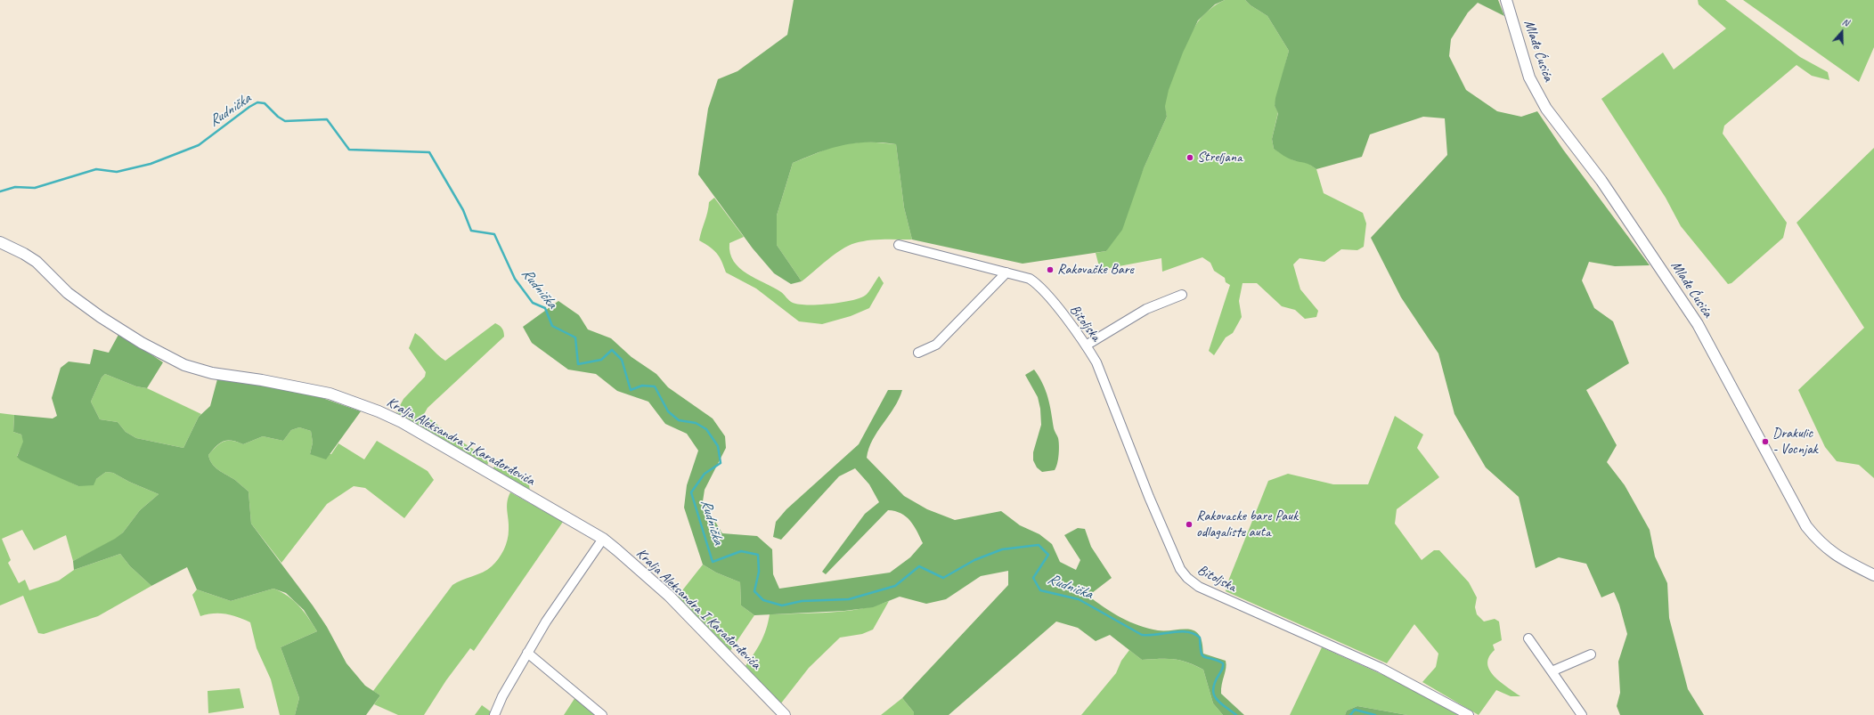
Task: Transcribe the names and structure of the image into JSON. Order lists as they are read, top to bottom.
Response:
{
  "streets": {
    "street": ["Mlađe Ćusića", "Bitoljska", "Kralja Aleksandra I Karađorđevića"]
  },
  "water": ["Rudnička"],
  "places": [
    "Streljana",
    "Rakovačke Bare",
    "Drakulic - Vocnjak",
    "Rakovacke bare Pauk odlagaliste auta"
  ],
  "north": "top"
}
